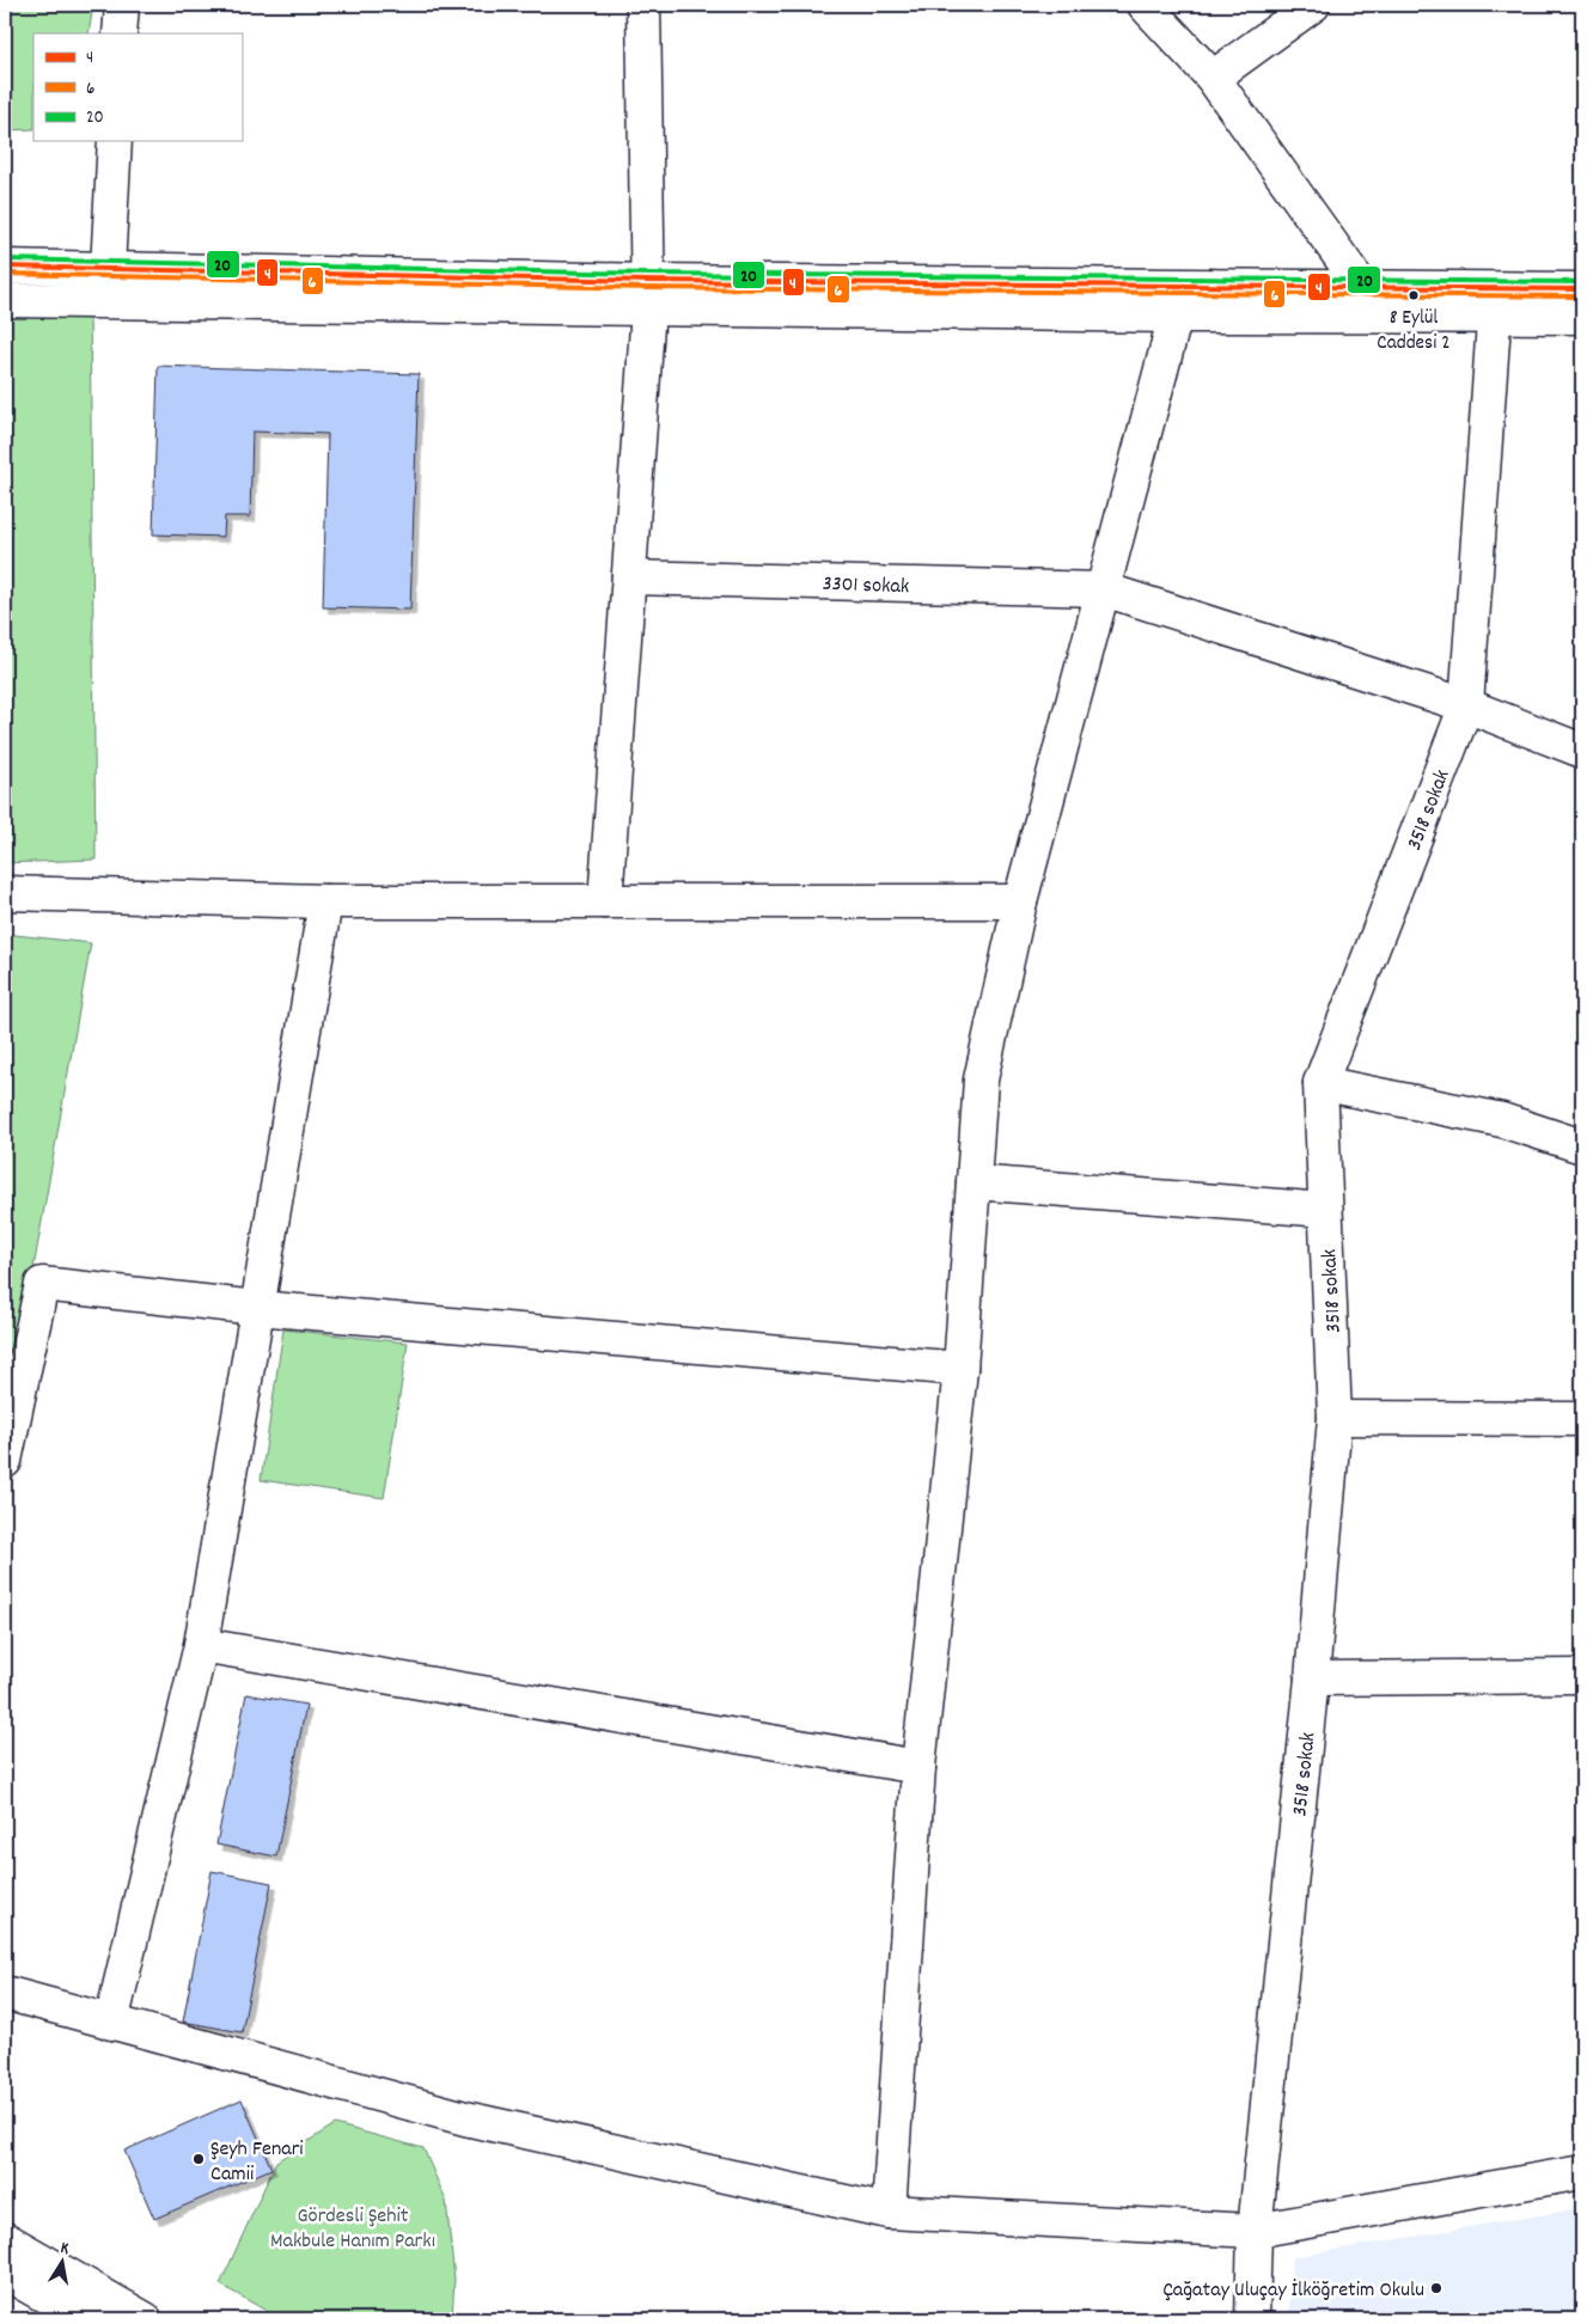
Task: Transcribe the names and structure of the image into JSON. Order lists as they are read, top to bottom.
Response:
{
  "streets": {
    "street": ["3301 sokak", "3518 sokak"]
  },
  "crossings": [
    ["3301 sokak", "3518 sokak"]
  ],
  "parks": ["Gördesli Şehit Makbule Hanım Parkı"],
  "places": ["8 Eylül Caddesi 2", "Şeyh Fenari Camii", "Çağatay Uluçay İlköğretim Okulu"],
  "lines": ["transit line 20", "transit line 4", "transit line 6"],
  "legend": ["4", "6", "20"],
  "north": "top"
}
